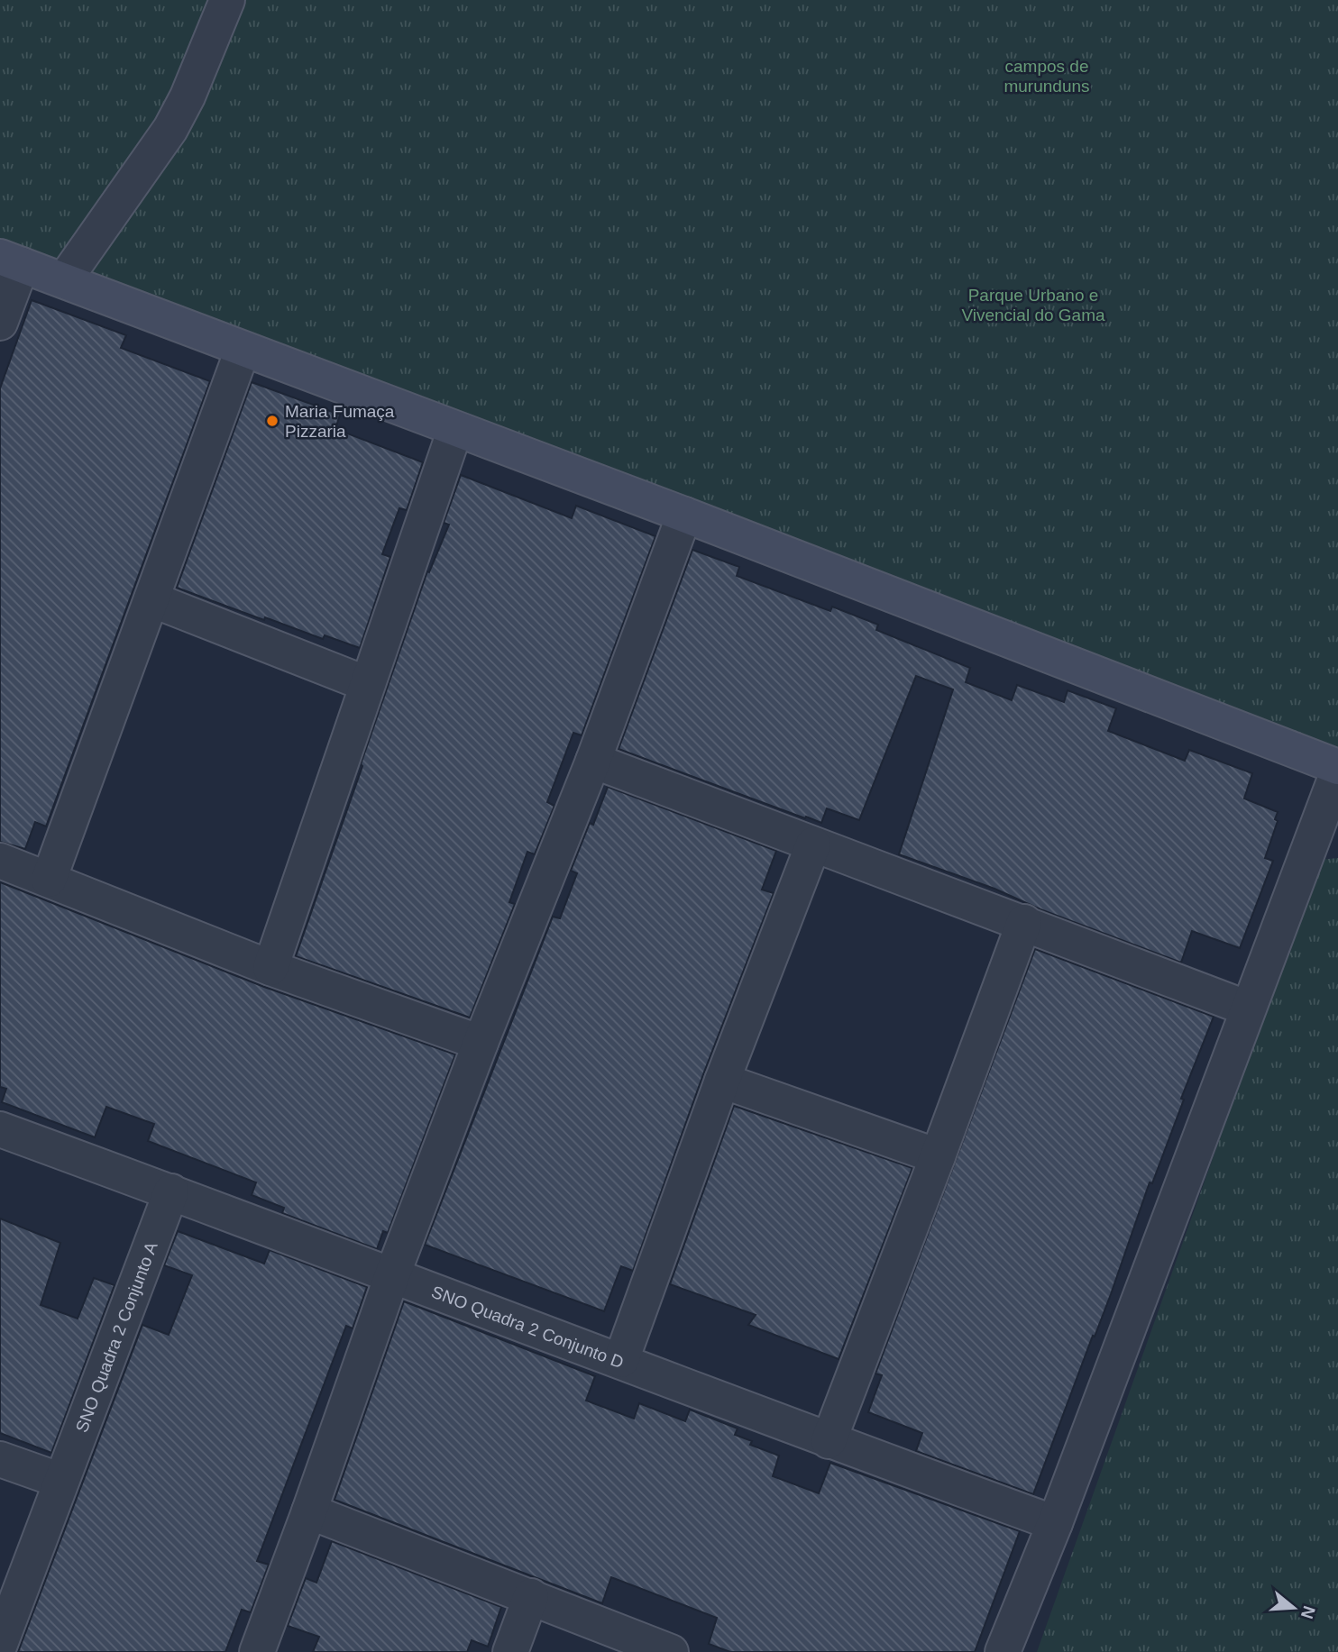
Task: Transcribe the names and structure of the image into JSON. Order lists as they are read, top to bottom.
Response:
{
  "streets": {
    "street": ["SNO Quadra 2 Conjunto D", "SNO Quadra 2 Conjunto A"]
  },
  "crossings": [
    ["SNO Quadra 2 Conjunto D", "SNO Quadra 2 Conjunto A"]
  ],
  "parks": ["campos de murunduns", "Parque Urbano e Vivencial do Gama"],
  "places": ["Maria Fumaça Pizzaria"],
  "north": "right"
}
